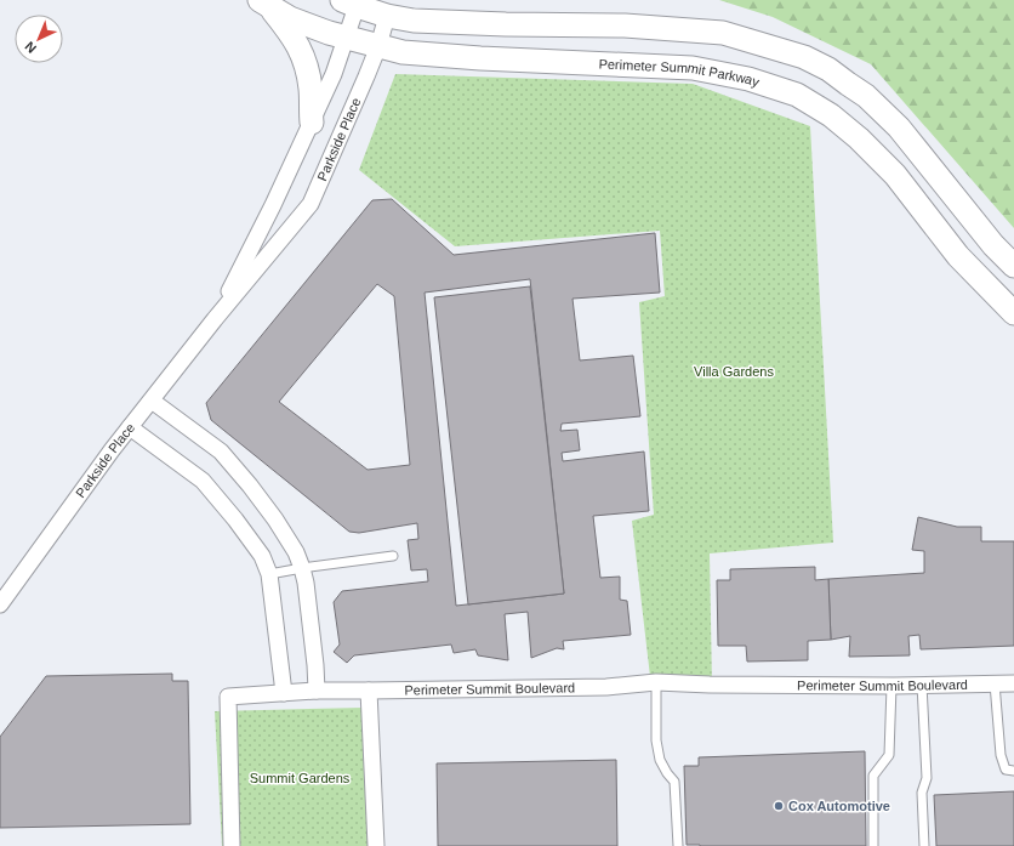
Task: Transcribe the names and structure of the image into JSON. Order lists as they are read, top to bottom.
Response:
{
  "streets": {
    "main road": ["Perimeter Summit Parkway"],
    "street": ["Parkside Place", "Perimeter Summit Boulevard"]
  },
  "crossings": [
    ["Perimeter Summit Parkway", "Parkside Place"]
  ],
  "parks": ["Villa Gardens", "Summit Gardens"],
  "places": ["Cox Automotive"],
  "north": "bottom left"
}
